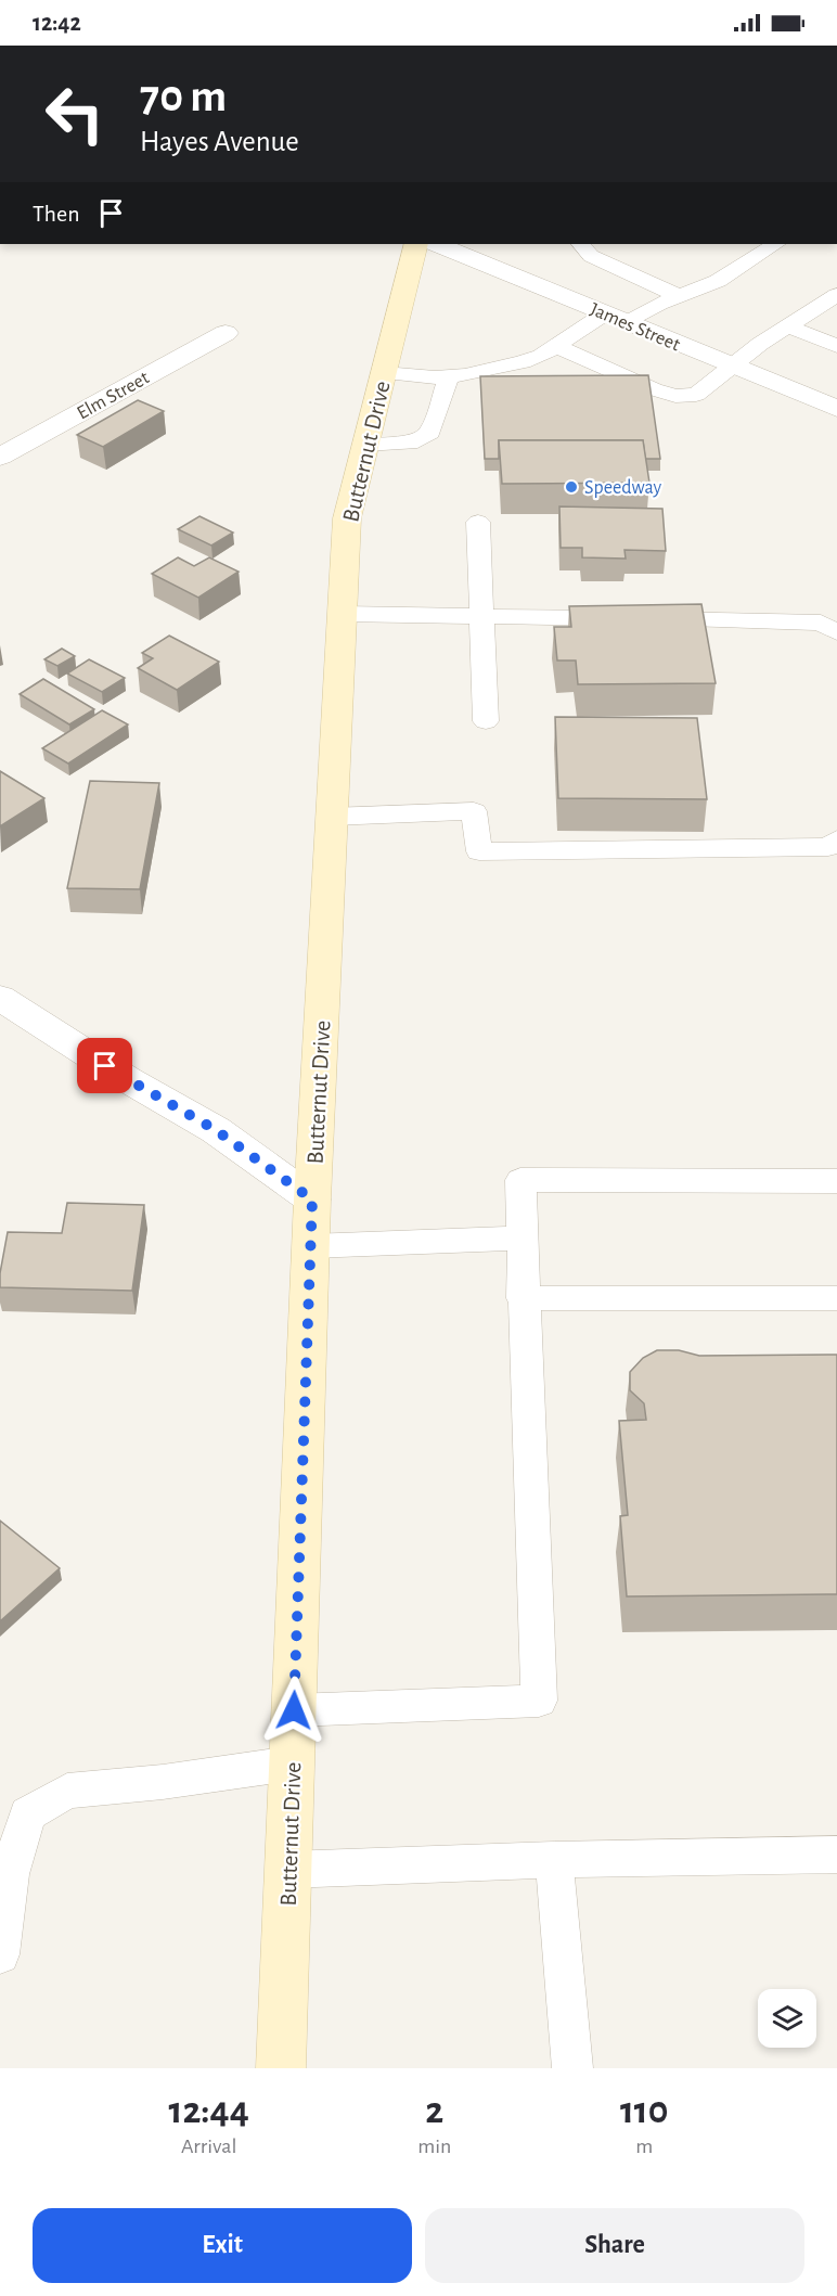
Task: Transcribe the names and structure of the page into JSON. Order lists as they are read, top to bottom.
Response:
{
  "streets": {
    "main road": ["Butternut Drive"],
    "street": ["James Street", "Elm Street"]
  },
  "places": ["Speedway"],
  "page": {
    "status": "12:42",
    "turn": ["70 m", "Hayes Avenue"],
    "then": "Then",
    "eta": [
      "12:44",
      "Arrival",
      "2",
      "min",
      "110",
      "m"
    ],
    "buttons": ["Exit", "Share"]
  }
}
